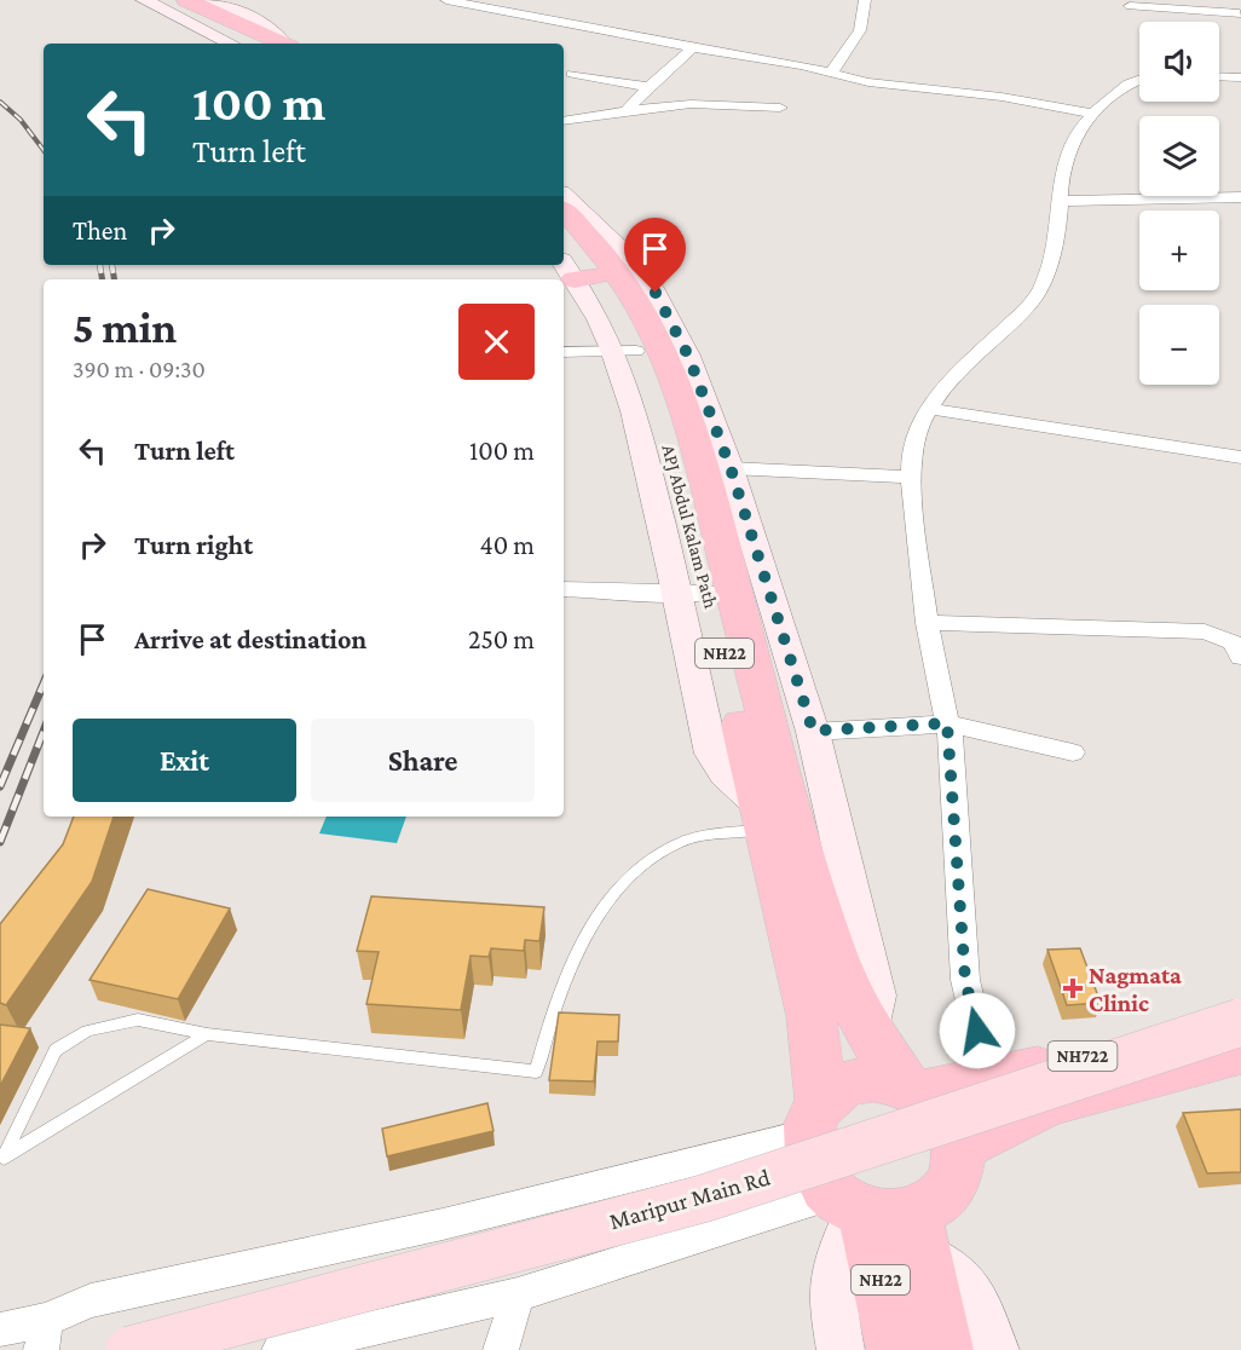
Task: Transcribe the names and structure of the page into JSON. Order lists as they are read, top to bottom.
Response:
{
  "streets": {
    "highway": ["APJ Abdul Kalam Path", "NH22", "NH722"],
    "main road": ["Maripur Main Rd"]
  },
  "crossings": [
    ["APJ Abdul Kalam Path", "NH22"],
    ["APJ Abdul Kalam Path", "NH722"],
    ["NH22", "NH722"]
  ],
  "places": {
    "health": ["Nagmata Clinic"]
  },
  "page": {
    "map_buttons": ["+", "−"],
    "turn": ["100 m", "Turn left"],
    "then": "Then",
    "heading": ["5 min", "390 m · 09:30"],
    "list": [
      {
        "name": "Turn left",
        "value": "100 m"
      },
      {
        "name": "Turn right",
        "value": "40 m"
      },
      {
        "name": "Arrive at destination",
        "value": "250 m"
      }
    ],
    "buttons": ["Exit", "Share"]
  }
}
